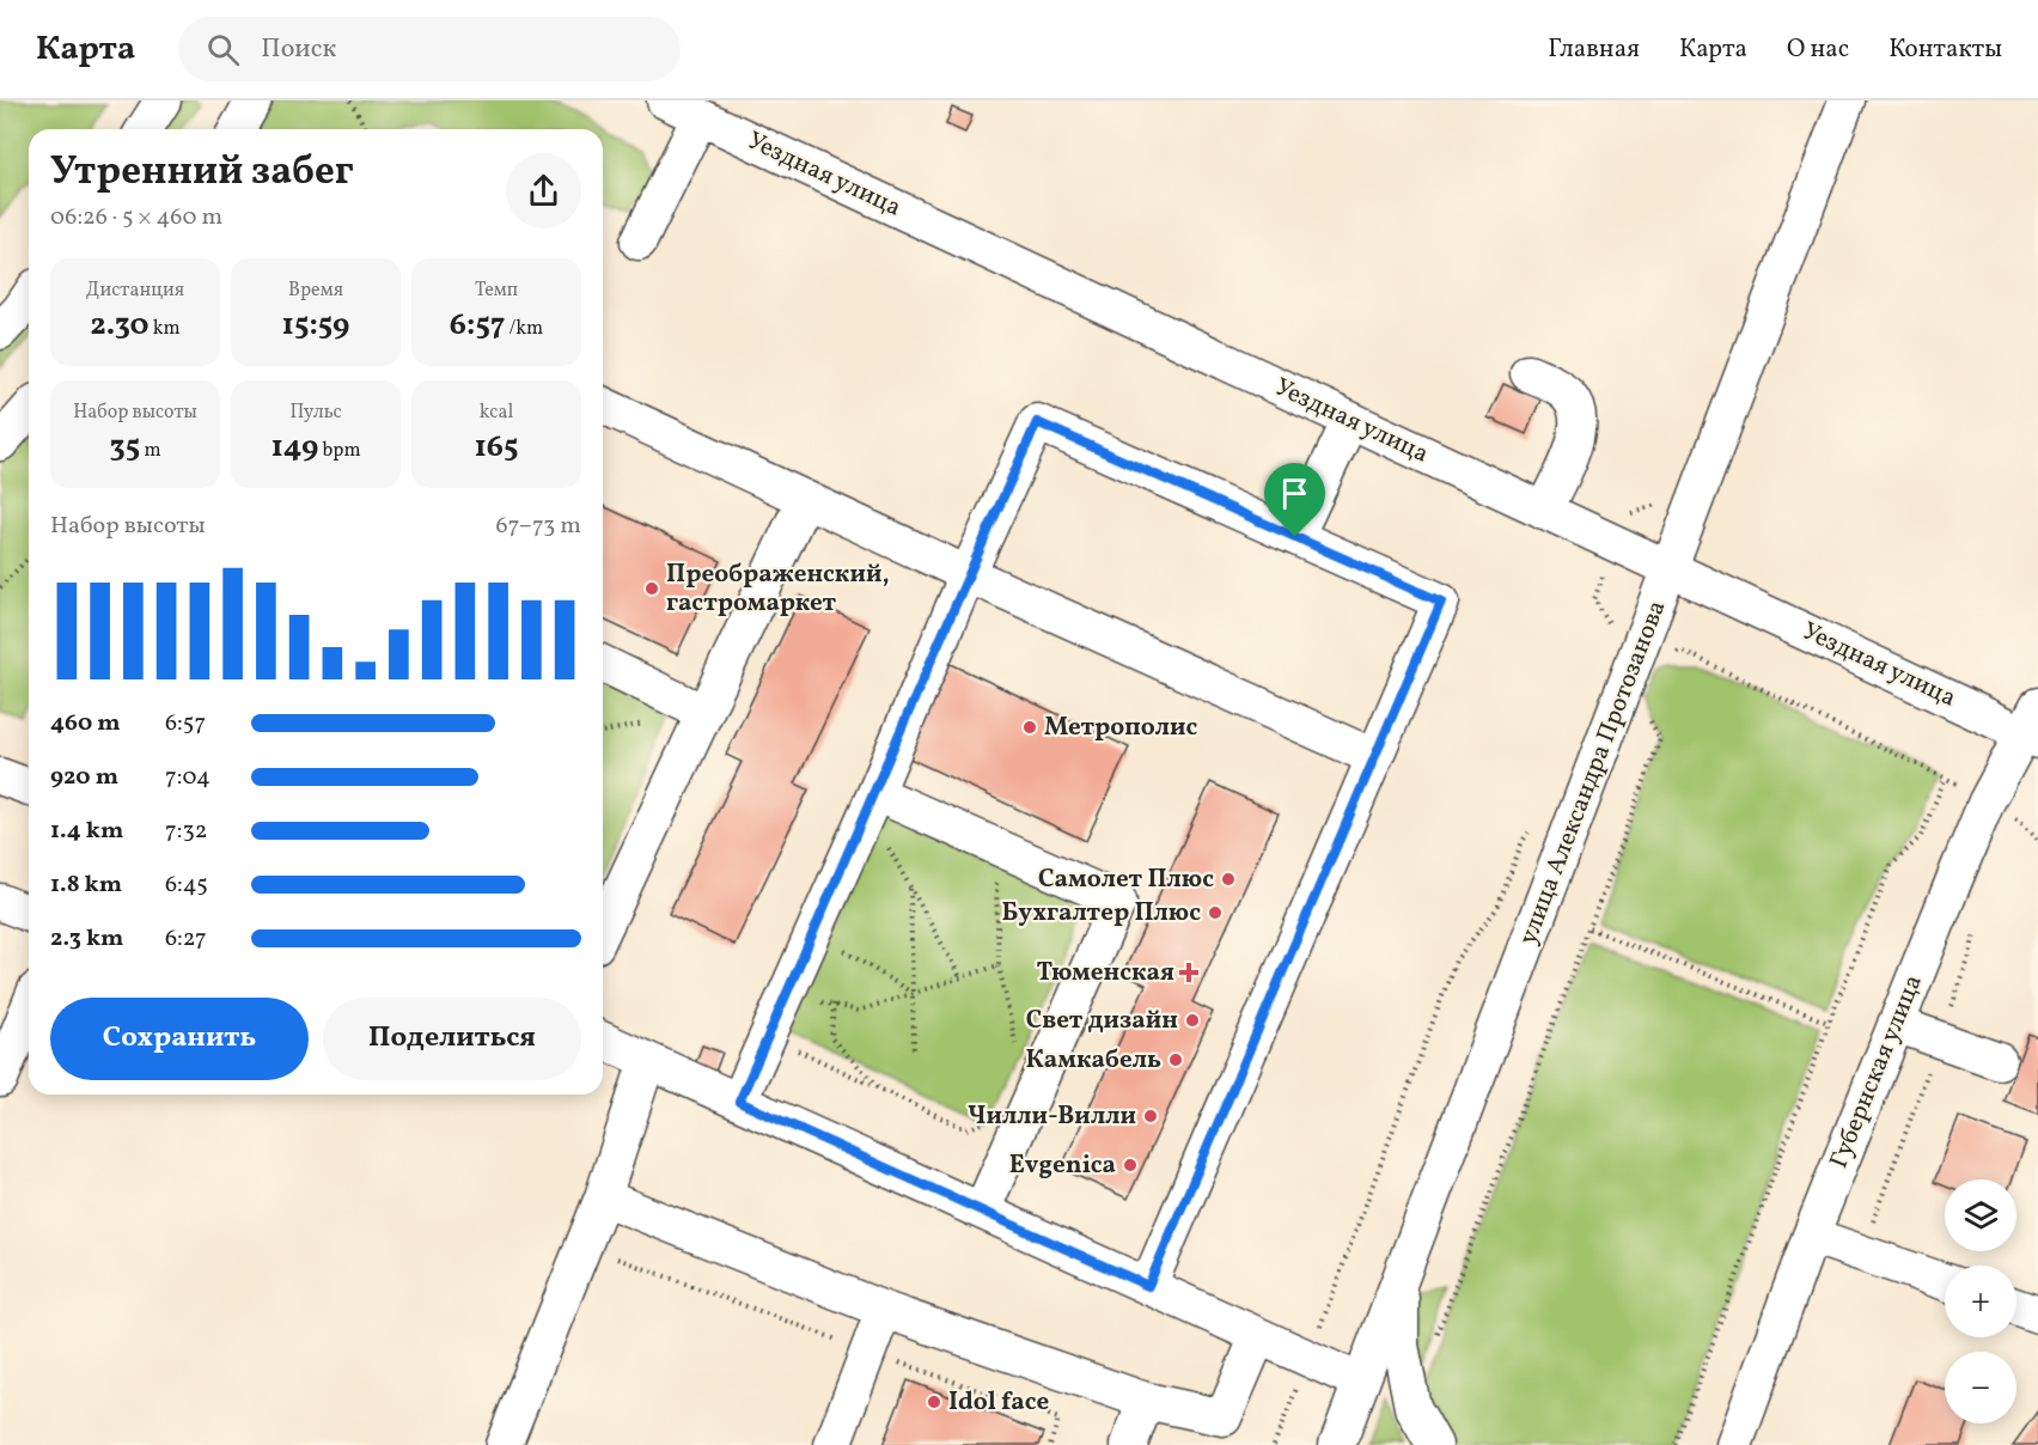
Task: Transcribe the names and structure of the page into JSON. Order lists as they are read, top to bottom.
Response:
{
  "streets": {
    "street": ["Уездная улица", "улица Александра Протозанова", "Губернская улица"]
  },
  "crossings": [
    ["Уездная улица", "улица Александра Протозанова"],
    ["Уездная улица", "Губернская улица"]
  ],
  "places": {
    "other": [
      "Преображенский, гастромаркет",
      "Метрополис",
      "Самолет Плюс",
      "Бухгалтер Плюс",
      "Свет дизайн",
      "Камкабель",
      "Чилли-Вилли",
      "Evgenica",
      "Idol face"
    ],
    "health": ["Тюменская"]
  },
  "page": {
    "header": "Карта",
    "search": "Поиск",
    "nav": [
      "Главная",
      "Карта",
      "О нас",
      "Контакты"
    ],
    "heading": ["Утренний забег", "06:26 · 5 × 460 m"],
    "stats": [
      ["Дистанция", "2.30 km"],
      ["Время", "15:59"],
      ["Темп", "6:57 /km"],
      ["Набор высоты", "35 m"],
      ["Пульс", "149 bpm"],
      ["kcal", "165"]
    ],
    "chart": ["Набор высоты", "67–73 m"],
    "list": [
      {
        "name": "460 m",
        "note": "6:57"
      },
      {
        "name": "920 m",
        "note": "7:04"
      },
      {
        "name": "1.4 km",
        "note": "7:32"
      },
      {
        "name": "1.8 km",
        "note": "6:45"
      },
      {
        "name": "2.3 km",
        "note": "6:27"
      }
    ],
    "buttons": ["Сохранить", "Поделиться"],
    "map_buttons": ["+", "−"]
  }
}
